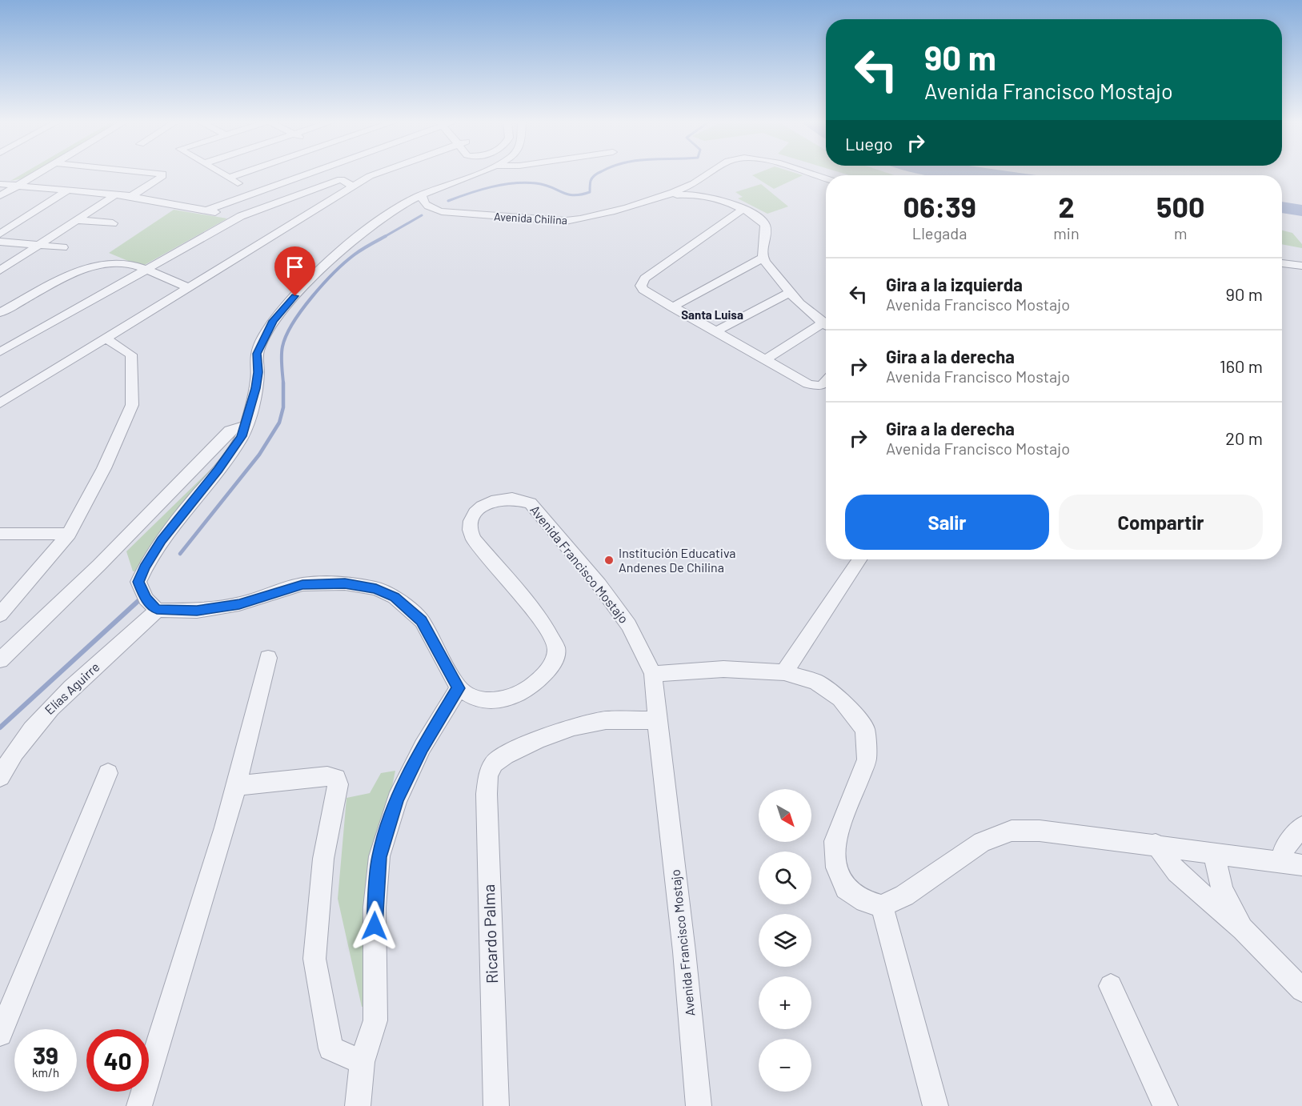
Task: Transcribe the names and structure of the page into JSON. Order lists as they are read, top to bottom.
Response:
{
  "streets": {
    "street": [
      "Avenida Chilina",
      "Avenida Francisco Mostajo",
      "Elías Aguirre",
      "Ricardo Palma"
    ]
  },
  "crossings": [
    ["Avenida Francisco Mostajo", "Ricardo Palma"]
  ],
  "districts": ["Santa Luisa"],
  "places": ["Institución Educativa Andenes De Chilina"],
  "north": "bottom right",
  "page": {
    "turn": ["90 m", "Avenida Francisco Mostajo"],
    "then": "Luego",
    "eta": [
      "06:39",
      "Llegada",
      "2",
      "min",
      "500",
      "m"
    ],
    "list": [
      {
        "name": "Gira a la izquierda",
        "note": "Avenida Francisco Mostajo",
        "value": "90 m"
      },
      {
        "name": "Gira a la derecha",
        "note": "Avenida Francisco Mostajo",
        "value": "160 m"
      },
      {
        "name": "Gira a la derecha",
        "note": "Avenida Francisco Mostajo",
        "value": "20 m"
      }
    ],
    "buttons": ["Salir", "Compartir"],
    "map_buttons": ["+", "−"],
    "speed": "39 km/h",
    "limit": "40"
  }
}
